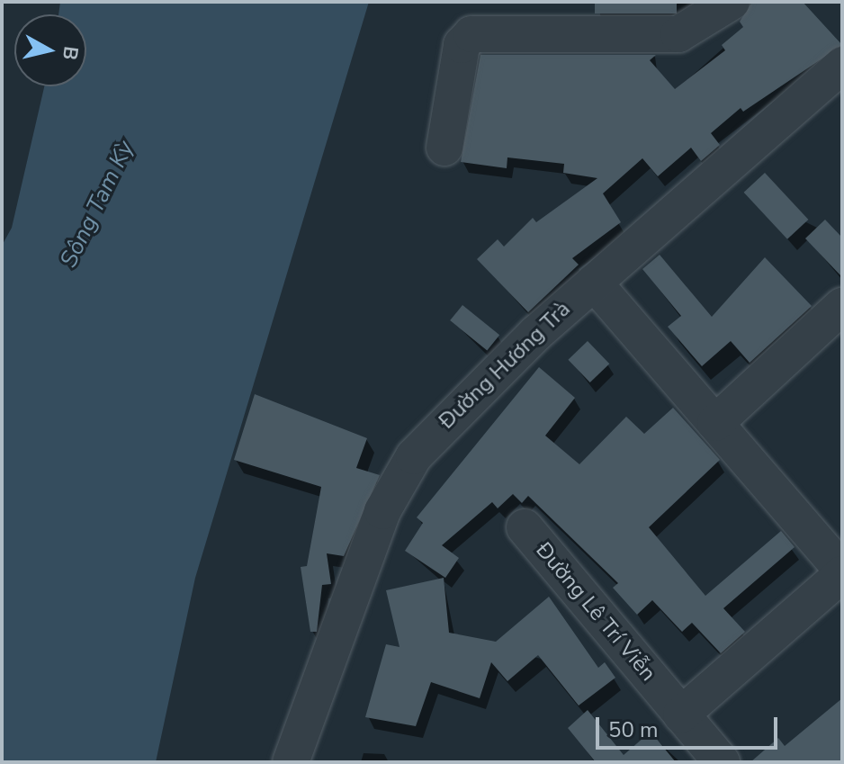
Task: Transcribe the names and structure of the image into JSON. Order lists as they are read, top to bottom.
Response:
{
  "streets": {
    "street": ["Đường Hương Trà", "Đường Lê Trí Viễn"]
  },
  "water": ["Sông Tam Kỳ"],
  "scale_bar": "50 m",
  "north": "right"
}
